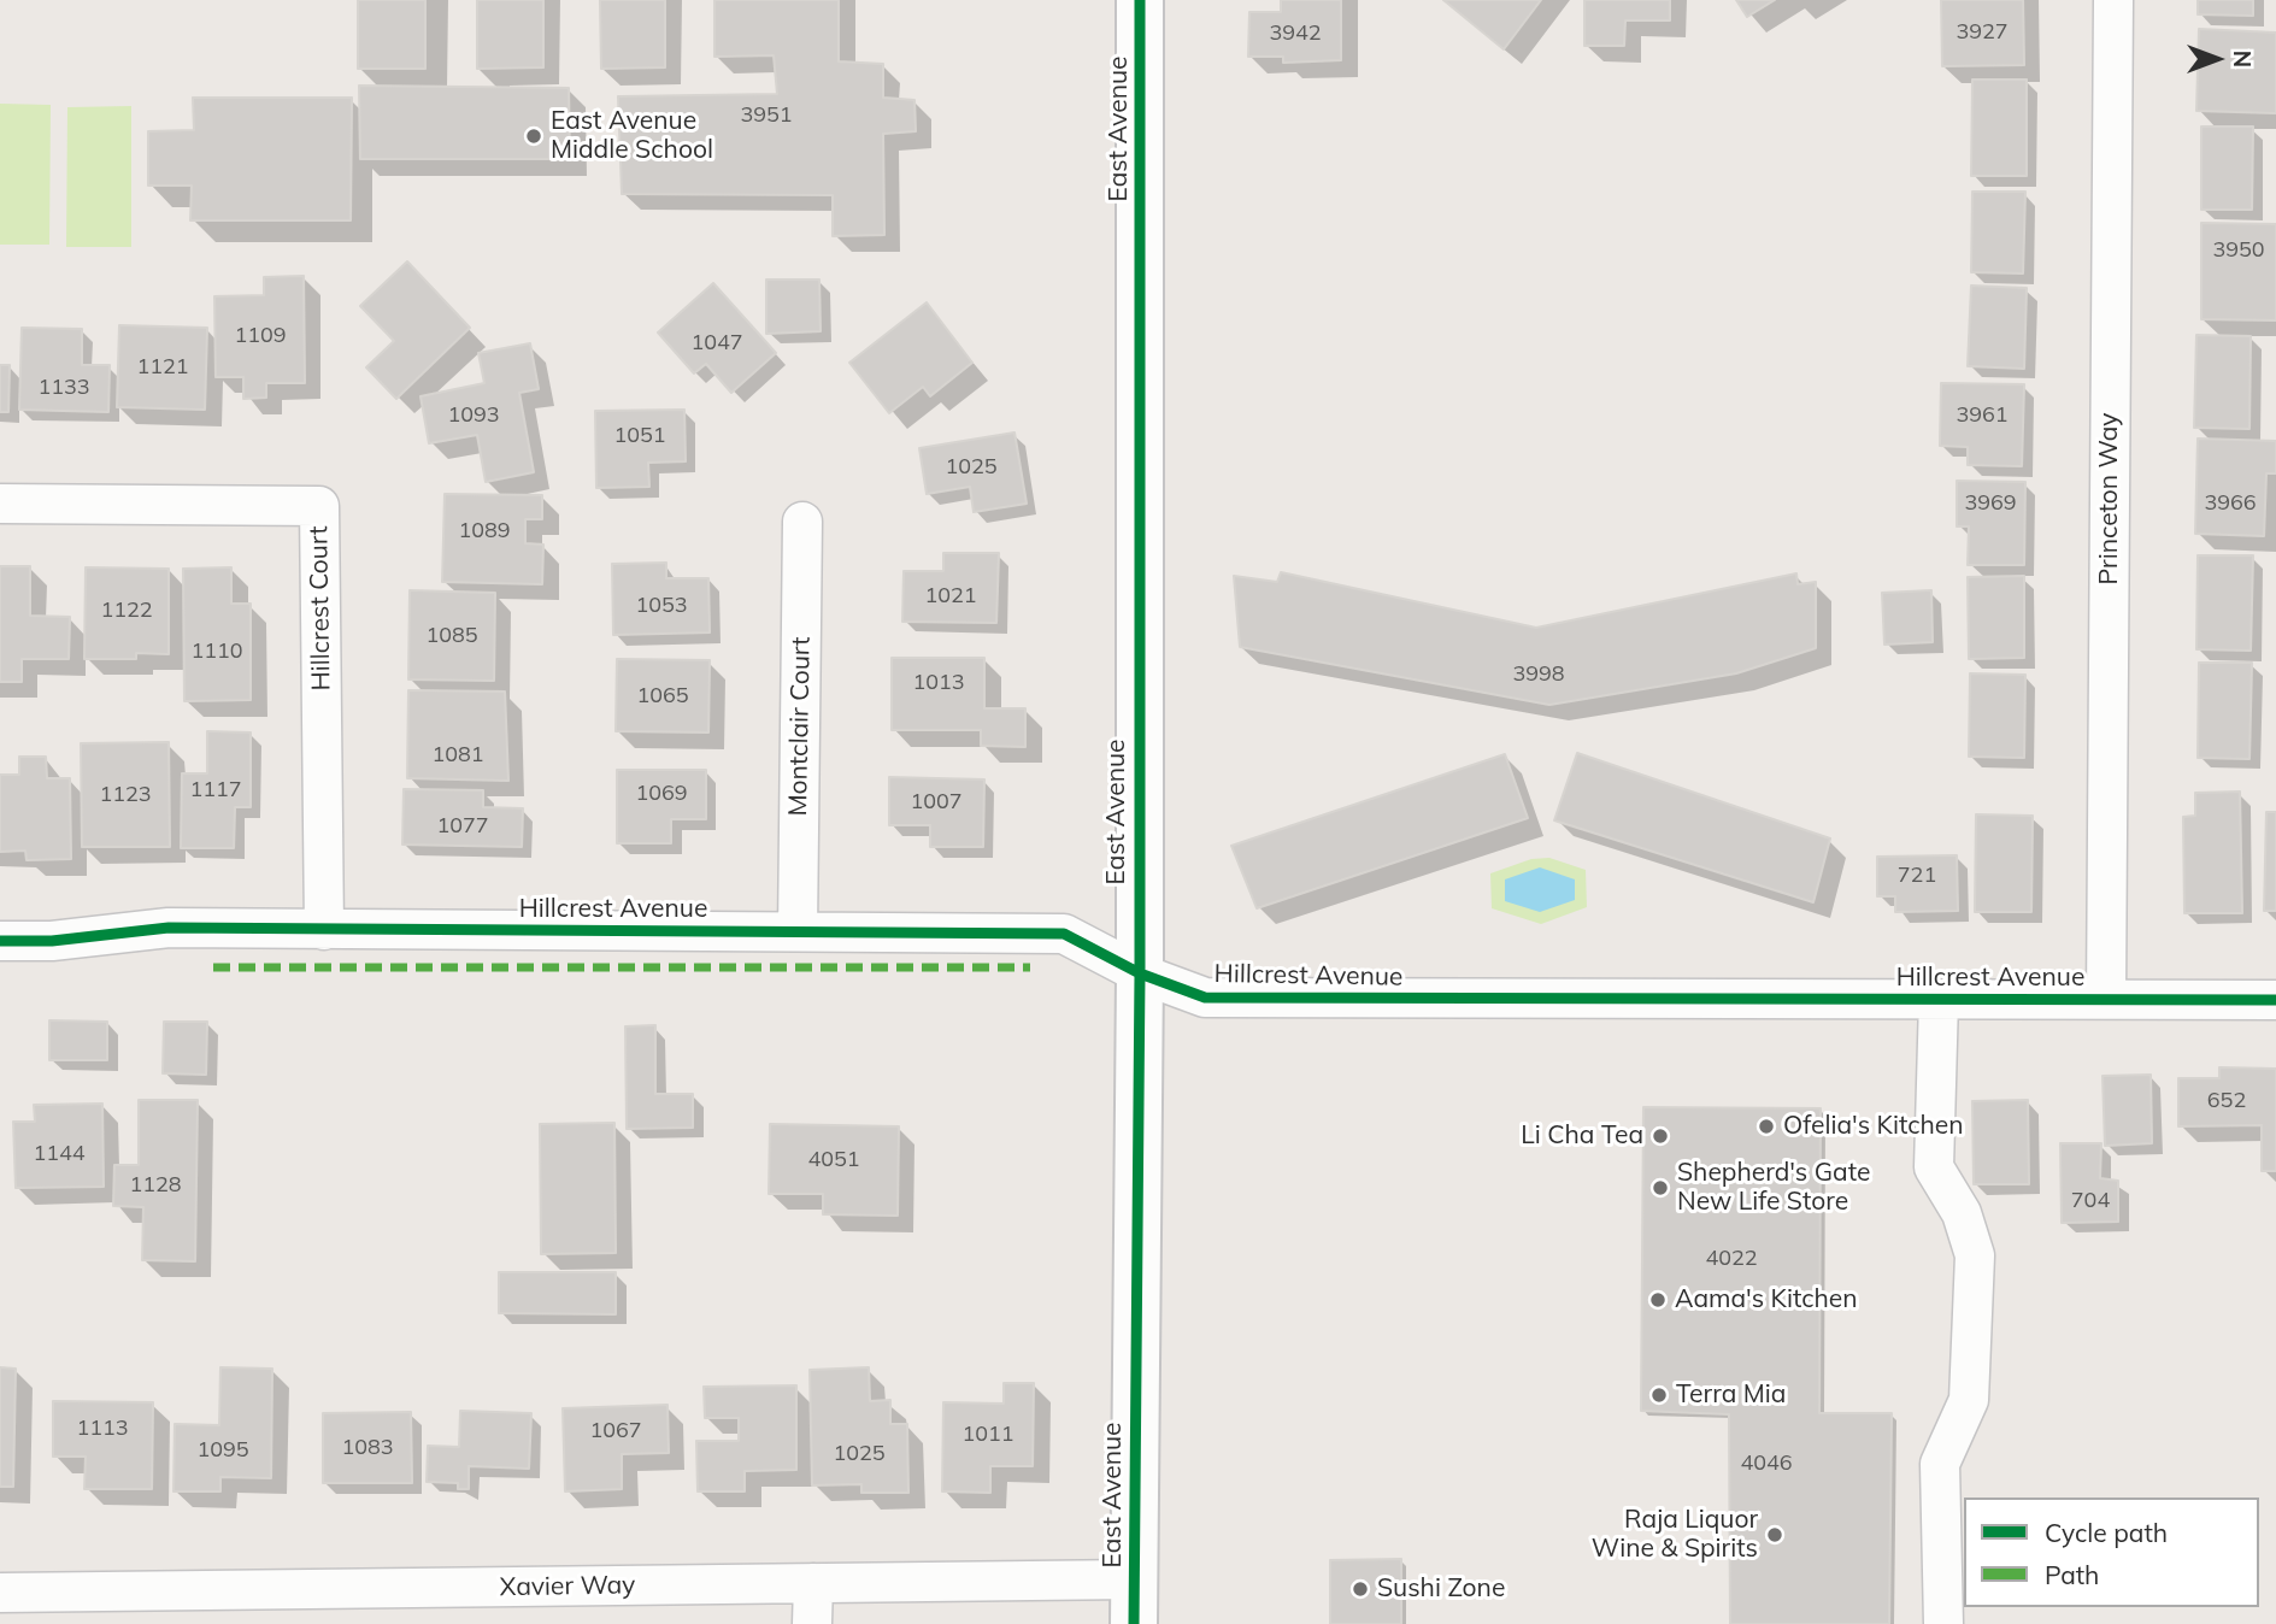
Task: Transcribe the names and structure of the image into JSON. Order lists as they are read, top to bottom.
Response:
{
  "streets": {
    "main road": ["East Avenue"],
    "street": [
      "Princeton Way",
      "Hillcrest Court",
      "Montclair Court",
      "Hillcrest Avenue",
      "Xavier Way"
    ]
  },
  "crossings": [
    ["East Avenue", "Hillcrest Avenue"],
    ["East Avenue", "Xavier Way"],
    ["Princeton Way", "Hillcrest Avenue"],
    ["Hillcrest Court", "Hillcrest Avenue"],
    ["Montclair Court", "Hillcrest Avenue"]
  ],
  "places": [
    "East Avenue Middle School",
    "Ofelia's Kitchen",
    "Li Cha Tea",
    "Shepherd's Gate New Life Store",
    "Aama's Kitchen",
    "Terra Mia",
    "Raja Liquor Wine & Spirits",
    "Sushi Zone"
  ],
  "house_numbers": [
    "3927",
    "3942",
    "3951",
    "3950",
    "1109",
    "1047",
    "1121",
    "1133",
    "1093",
    "3961",
    "1051",
    "1025",
    "3969",
    "3966",
    "1089",
    "1021",
    "1053",
    "1122",
    "1085",
    "1110",
    "3998",
    "1013",
    "1065",
    "1081",
    "1117",
    "1069",
    "1123",
    "1007",
    "1077",
    "721",
    "652",
    "1144",
    "4051",
    "1128",
    "704",
    "4022",
    "1113",
    "1067",
    "1011",
    "1083",
    "1095",
    "1025",
    "4046"
  ],
  "legend": ["Cycle path", "Path"],
  "north": "right"
}
